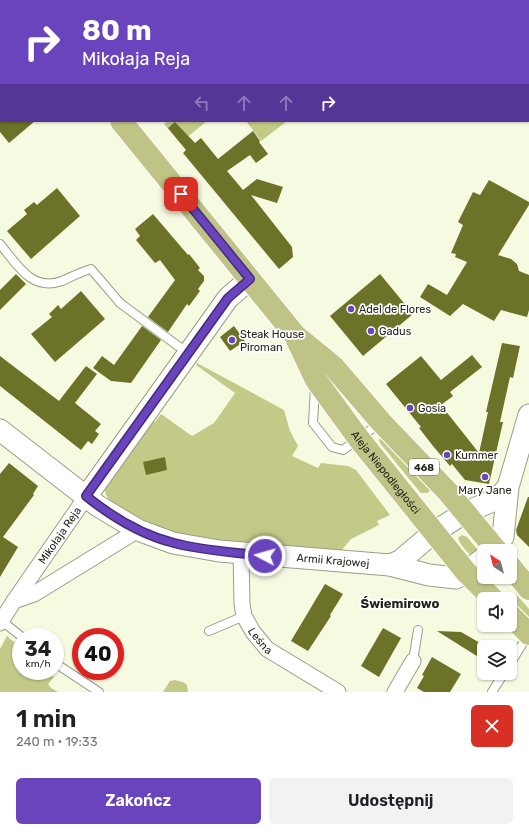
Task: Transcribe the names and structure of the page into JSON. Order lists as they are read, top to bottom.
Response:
{
  "streets": {
    "main road": ["468", "Aleja Niepodległości"],
    "street": ["Mikołaja Reja", "Armii Krajowej", "Leśna"]
  },
  "crossings": [
    ["Aleja Niepodległości", "Mikołaja Reja"],
    ["Aleja Niepodległości", "Armii Krajowej"],
    ["Mikołaja Reja", "Armii Krajowej"],
    ["Armii Krajowej", "Leśna"]
  ],
  "districts": ["Świemirowo"],
  "places": [
    "Adel de Flores",
    "Gadus",
    "Steak House Piroman",
    "Gosia",
    "Kummer",
    "Mary Jane"
  ],
  "north": "top left",
  "page": {
    "turn": ["80 m", "Mikołaja Reja"],
    "speed": "34 km/h",
    "limit": "40",
    "heading": ["1 min", "240 m · 19:33"],
    "buttons": ["Zakończ", "Udostępnij"]
  }
}
